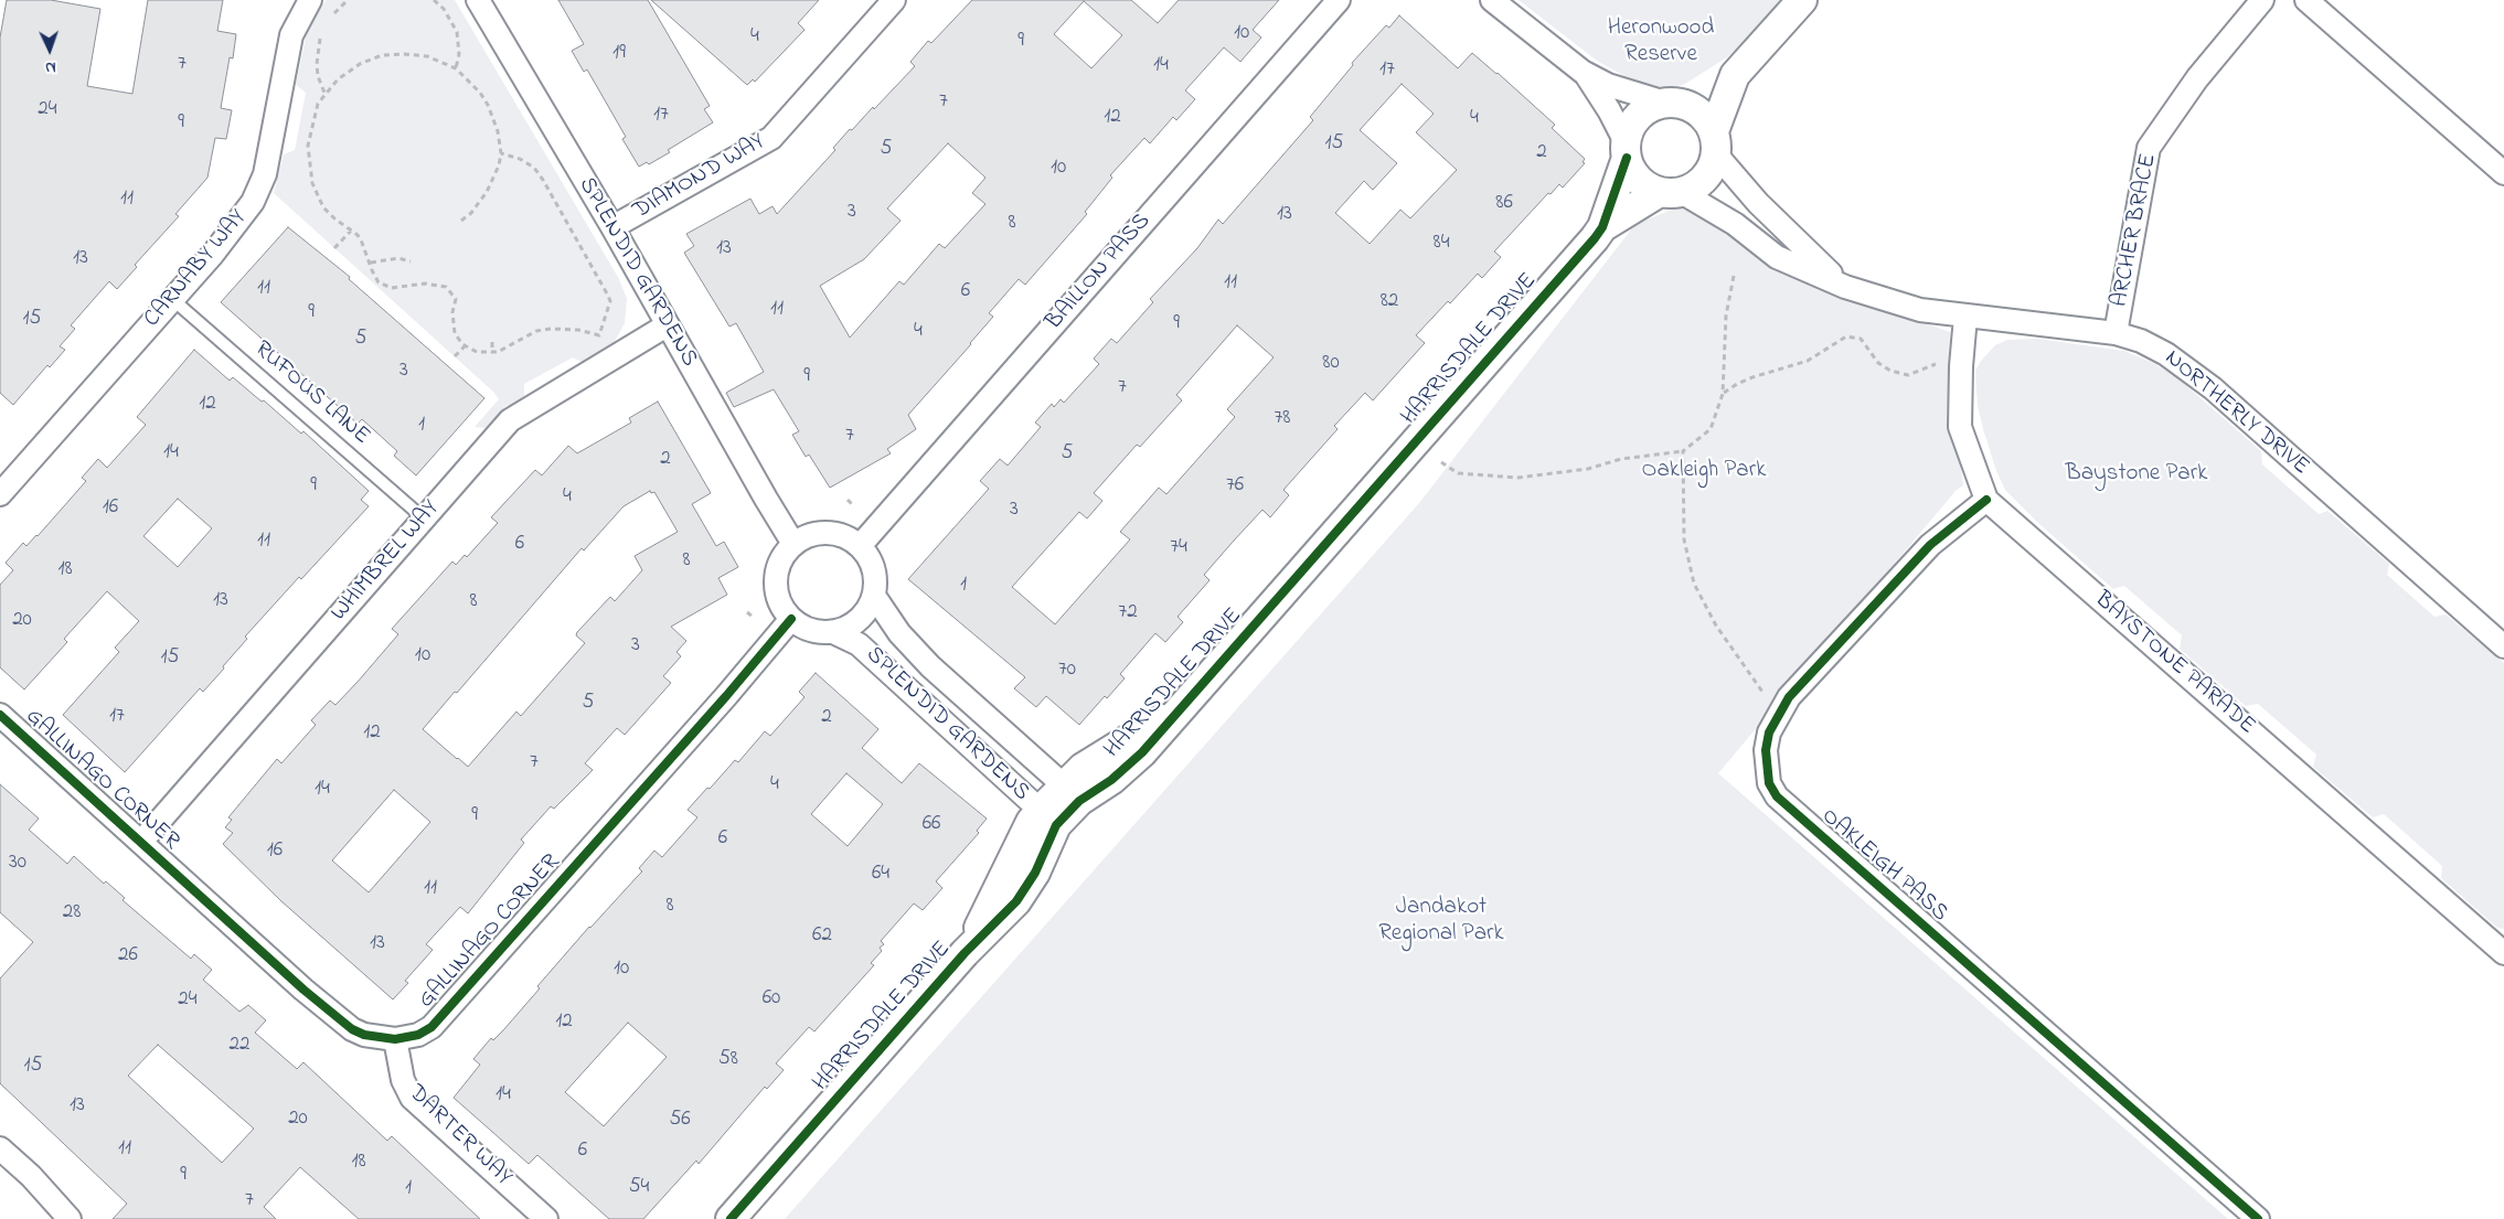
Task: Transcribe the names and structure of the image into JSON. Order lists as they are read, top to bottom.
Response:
{
  "streets": {
    "street": [
      "DIAMOND WAY",
      "ARCHER BRACE",
      "CARNABY WAY",
      "SPLENDID GARDENS",
      "BAILLON PASS",
      "HARRISDALE DRIVE",
      "NORTHERLY DRIVE",
      "WHIMBREL WAY",
      "BAYSTONE PARADE",
      "GALLINAGO CORNER",
      "OAKLEIGH PASS",
      "DARTER WAY"
    ],
    "lane": ["RUFOUS LANE"]
  },
  "crossings": [
    ["DIAMOND WAY", "SPLENDID GARDENS"],
    ["ARCHER BRACE", "NORTHERLY DRIVE"],
    ["CARNABY WAY", "RUFOUS LANE"],
    ["SPLENDID GARDENS", "BAILLON PASS"],
    ["SPLENDID GARDENS", "HARRISDALE DRIVE"],
    ["SPLENDID GARDENS", "WHIMBREL WAY"],
    ["SPLENDID GARDENS", "GALLINAGO CORNER"],
    ["BAILLON PASS", "GALLINAGO CORNER"],
    ["HARRISDALE DRIVE", "NORTHERLY DRIVE"],
    ["RUFOUS LANE", "WHIMBREL WAY"],
    ["NORTHERLY DRIVE", "BAYSTONE PARADE"],
    ["WHIMBREL WAY", "GALLINAGO CORNER"],
    ["BAYSTONE PARADE", "OAKLEIGH PASS"],
    ["GALLINAGO CORNER", "DARTER WAY"]
  ],
  "parks": [
    "Heronwood Reserve",
    "Oakleigh Park",
    "Baystone Park",
    "Jandakot Regional Park"
  ],
  "house_numbers": [
    "10",
    "4",
    "9",
    "19",
    "7",
    "14",
    "17",
    "7",
    "24",
    "17",
    "12",
    "4",
    "9",
    "15",
    "5",
    "2",
    "10",
    "11",
    "86",
    "3",
    "13",
    "8",
    "84",
    "13",
    "13",
    "11",
    "11",
    "6",
    "82",
    "11",
    "9",
    "15",
    "9",
    "4",
    "5",
    "80",
    "3",
    "9",
    "7",
    "12",
    "78",
    "1",
    "7",
    "14",
    "5",
    "2",
    "9",
    "76",
    "4",
    "16",
    "3",
    "11",
    "6",
    "74",
    "8",
    "18",
    "1",
    "13",
    "8",
    "72",
    "20",
    "3",
    "10",
    "15",
    "70",
    "5",
    "17",
    "2",
    "12",
    "7",
    "4",
    "14",
    "9",
    "66",
    "6",
    "16",
    "30",
    "64",
    "11",
    "8",
    "28",
    "62",
    "13",
    "26",
    "10",
    "60",
    "24",
    "12",
    "22",
    "58",
    "15",
    "14",
    "13",
    "20",
    "56",
    "11",
    "6",
    "18",
    "9",
    "54",
    "1",
    "7"
  ],
  "north": "bottom"
}
